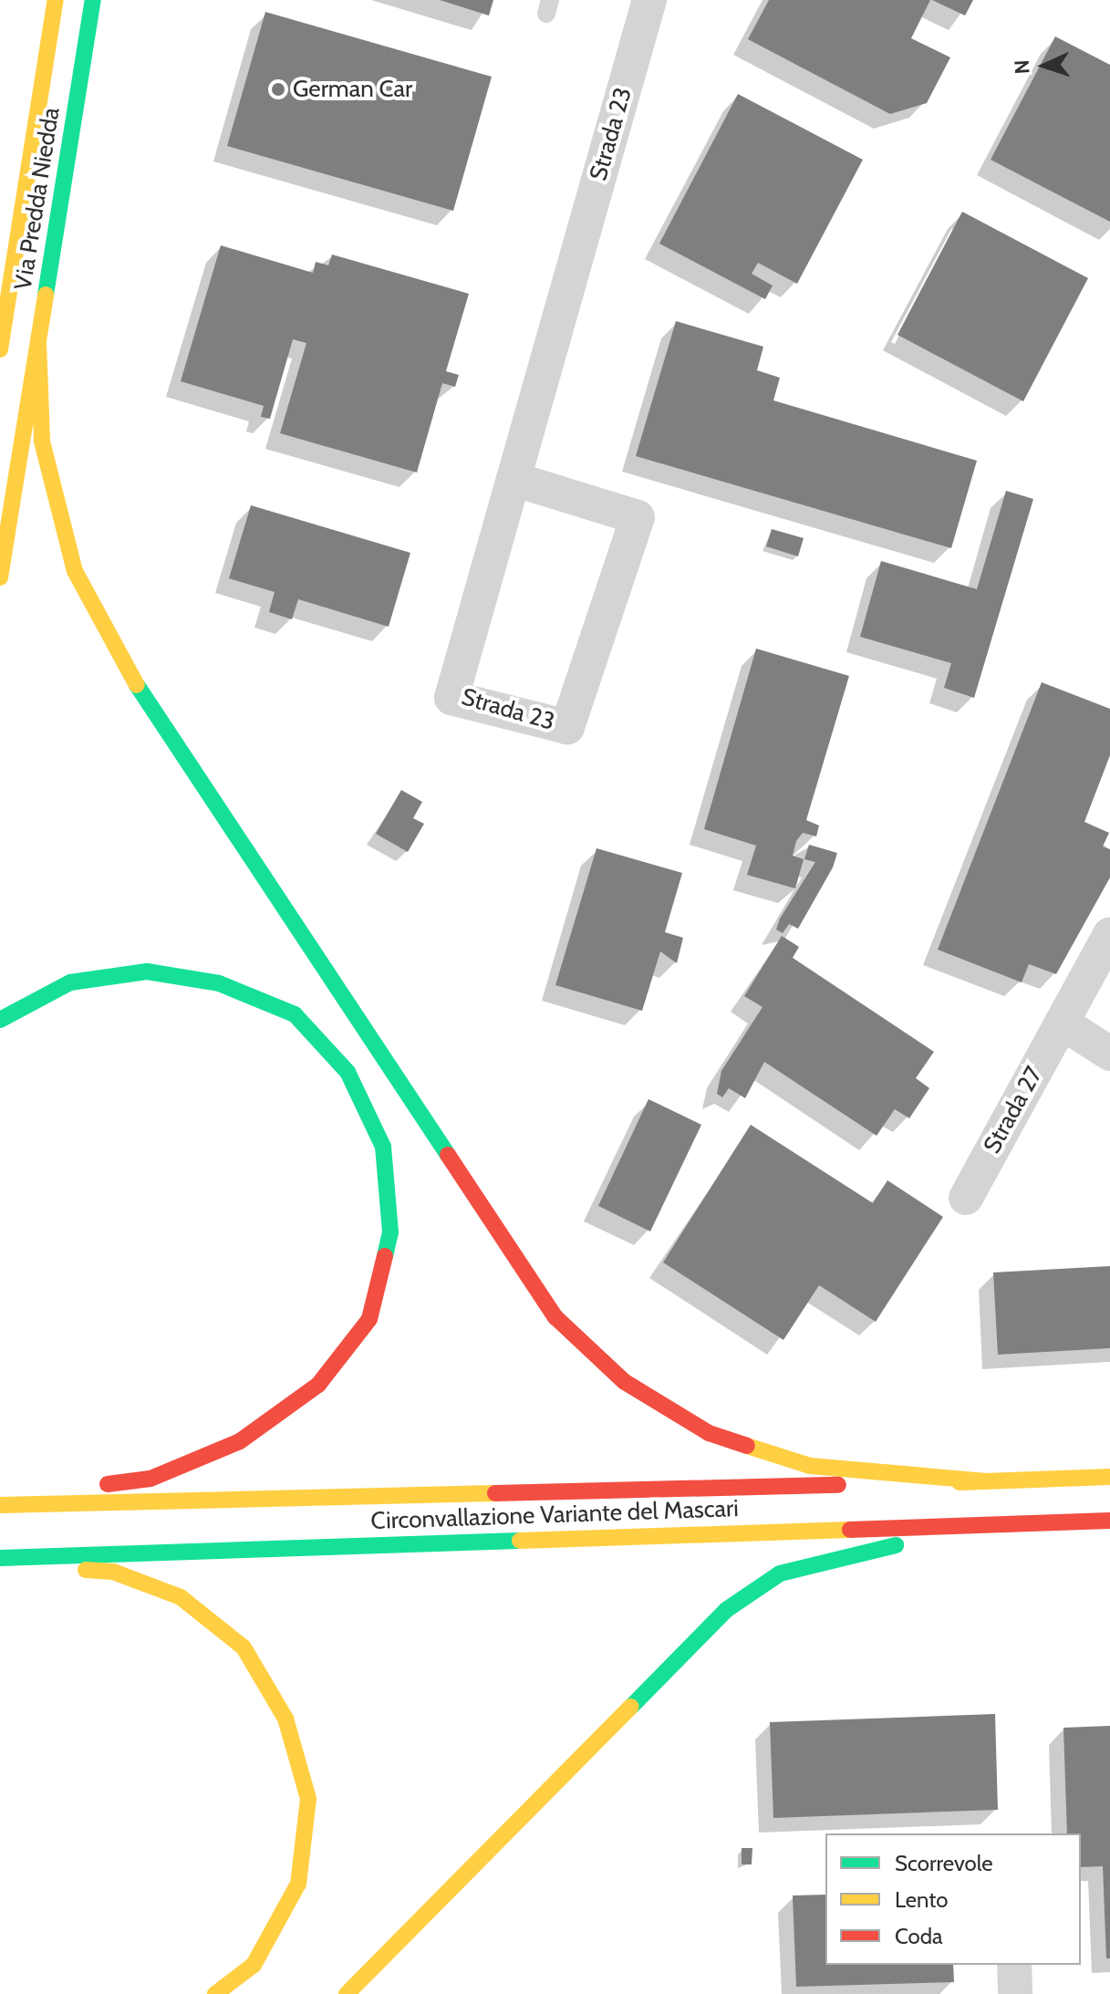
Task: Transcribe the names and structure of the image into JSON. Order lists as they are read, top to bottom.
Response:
{
  "streets": {
    "main road": ["Via Predda Niedda", "Circonvallazione Variante del Mascari"],
    "street": ["Strada 23", "Strada 27"]
  },
  "places": ["German Car"],
  "legend": ["Scorrevole", "Lento", "Coda"],
  "north": "left"
}
